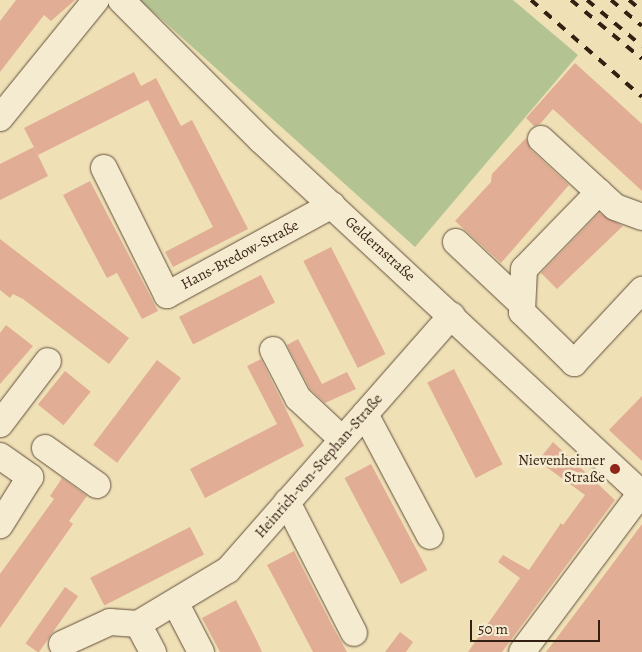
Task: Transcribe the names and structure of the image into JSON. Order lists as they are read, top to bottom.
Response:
{
  "streets": {
    "street": ["Geldernstraße", "Hans-Bredow-Straße", "Heinrich-von-Stephan-Straße"]
  },
  "crossings": [
    ["Geldernstraße", "Hans-Bredow-Straße"],
    ["Geldernstraße", "Heinrich-von-Stephan-Straße"]
  ],
  "places": ["Nievenheimer Straße"],
  "scale_bar": "50 m"
}
